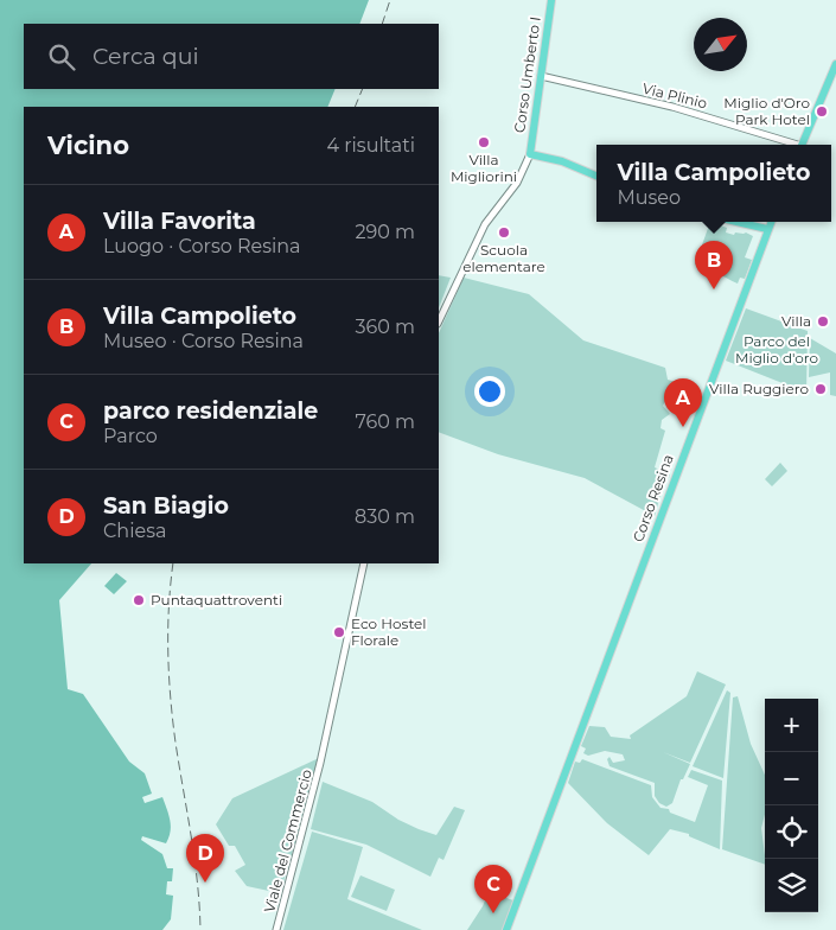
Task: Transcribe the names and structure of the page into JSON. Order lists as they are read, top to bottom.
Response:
{
  "streets": {
    "main road": ["Corso Umberto I", "Corso Resina"],
    "street": ["Via Plinio", "Viale del Commercio"]
  },
  "crossings": [
    ["Corso Umberto I", "Via Plinio"]
  ],
  "parks": ["Parco del Miglio d'oro"],
  "places": [
    "Miglio d'Oro Park Hotel",
    "Villa Migliorini",
    "Scuola elementare",
    "Villa",
    "Villa Ruggiero",
    "Puntaquattroventi",
    "Eco Hostel Florale"
  ],
  "north": "top right",
  "page": {
    "search": "Cerca qui",
    "heading": ["Vicino", "4 risultati"],
    "popup": ["Villa Campolieto", "Museo"],
    "list": [
      {
        "mark": "A",
        "name": "Villa Favorita",
        "note": "Luogo · Corso Resina",
        "value": "290 m"
      },
      {
        "mark": "B",
        "name": "Villa Campolieto",
        "note": "Museo · Corso Resina",
        "value": "360 m"
      },
      {
        "mark": "C",
        "name": "parco residenziale",
        "note": "Parco",
        "value": "760 m"
      },
      {
        "mark": "D",
        "name": "San Biagio",
        "note": "Chiesa",
        "value": "830 m"
      }
    ],
    "pins": [
      "B",
      "A",
      "D",
      "C"
    ],
    "map_buttons": ["+", "−"]
  }
}
